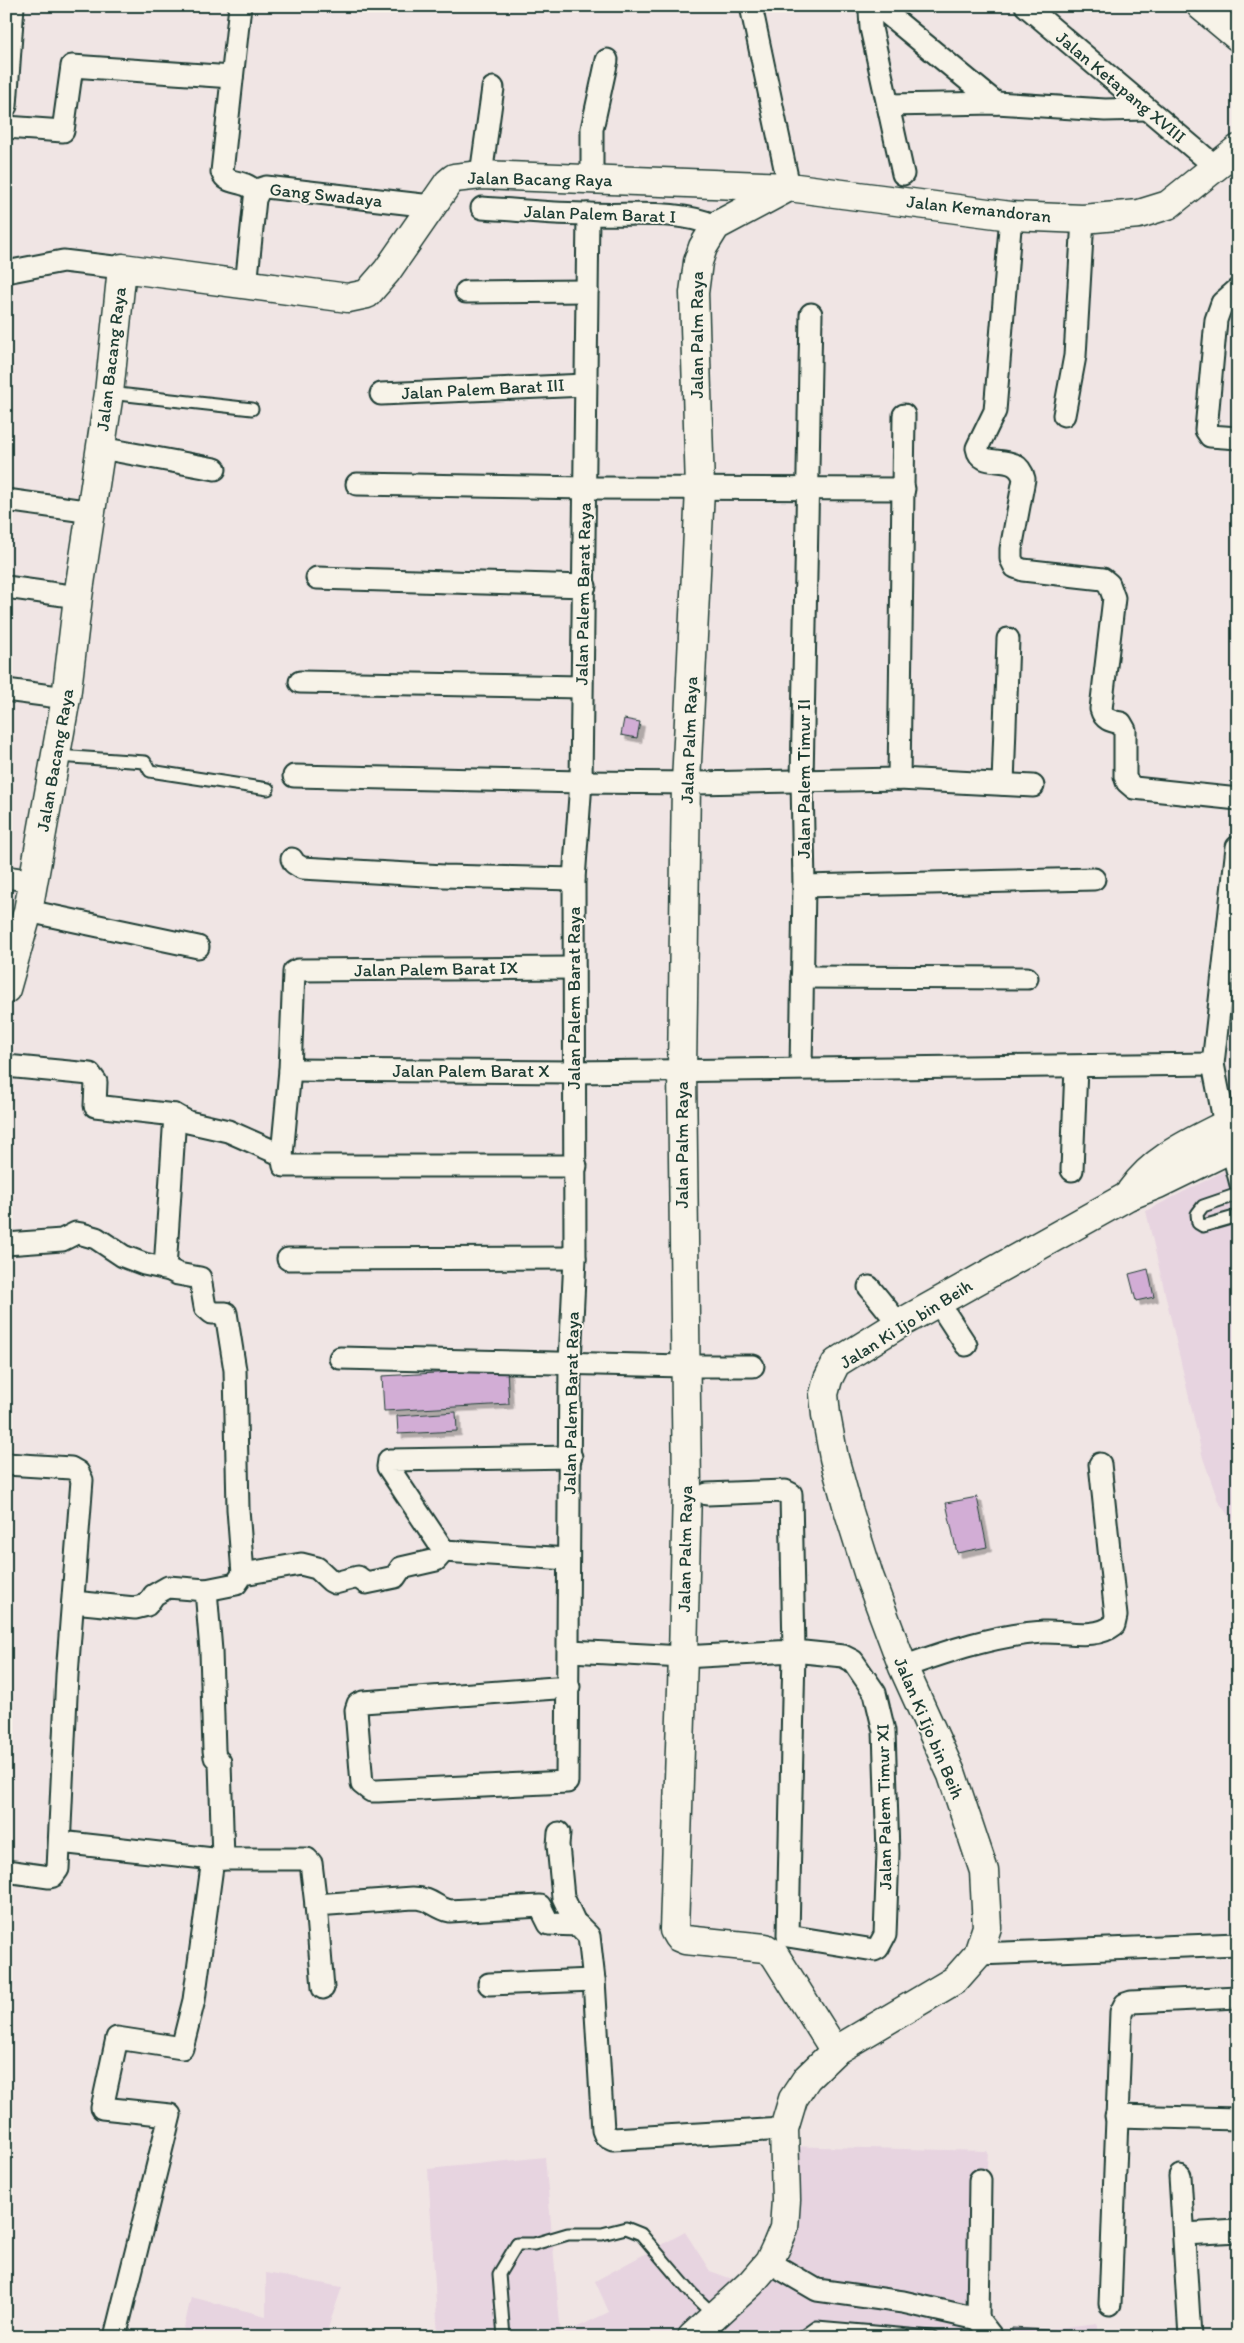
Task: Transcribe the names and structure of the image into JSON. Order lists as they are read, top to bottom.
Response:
{
  "streets": {
    "street": [
      "Jalan Ketapang XVIII",
      "Jalan Bacang Raya",
      "Gang Swadaya",
      "Jalan Kemandoran",
      "Jalan Palem Barat I",
      "Jalan Palm Raya",
      "Jalan Palem Barat III",
      "Jalan Palem Barat Raya",
      "Jalan Palem Timur II",
      "Jalan Palem Barat IX",
      "Jalan Palem Barat X",
      "Jalan Ki Ijo bin Beih",
      "Jalan Palem Timur XI"
    ]
  },
  "crossings": [
    ["Jalan Ketapang XVIII", "Jalan Kemandoran"],
    ["Jalan Bacang Raya", "Gang Swadaya"],
    ["Jalan Bacang Raya", "Jalan Kemandoran"],
    ["Jalan Palem Barat I", "Jalan Palm Raya"],
    ["Jalan Palem Barat I", "Jalan Palem Barat Raya"],
    ["Jalan Palm Raya", "Jalan Palem Barat X"],
    ["Jalan Palm Raya", "Jalan Ki Ijo bin Beih"],
    ["Jalan Palm Raya", "Jalan Palem Timur XI"],
    ["Jalan Palem Barat III", "Jalan Palem Barat Raya"],
    ["Jalan Palem Barat Raya", "Jalan Palem Barat IX"],
    ["Jalan Palem Barat Raya", "Jalan Palem Barat X"],
    ["Jalan Palem Barat Raya", "Jalan Palem Timur XI"],
    ["Jalan Palem Timur II", "Jalan Palem Barat X"],
    ["Jalan Palem Barat IX", "Jalan Palem Barat X"]
  ]
}
